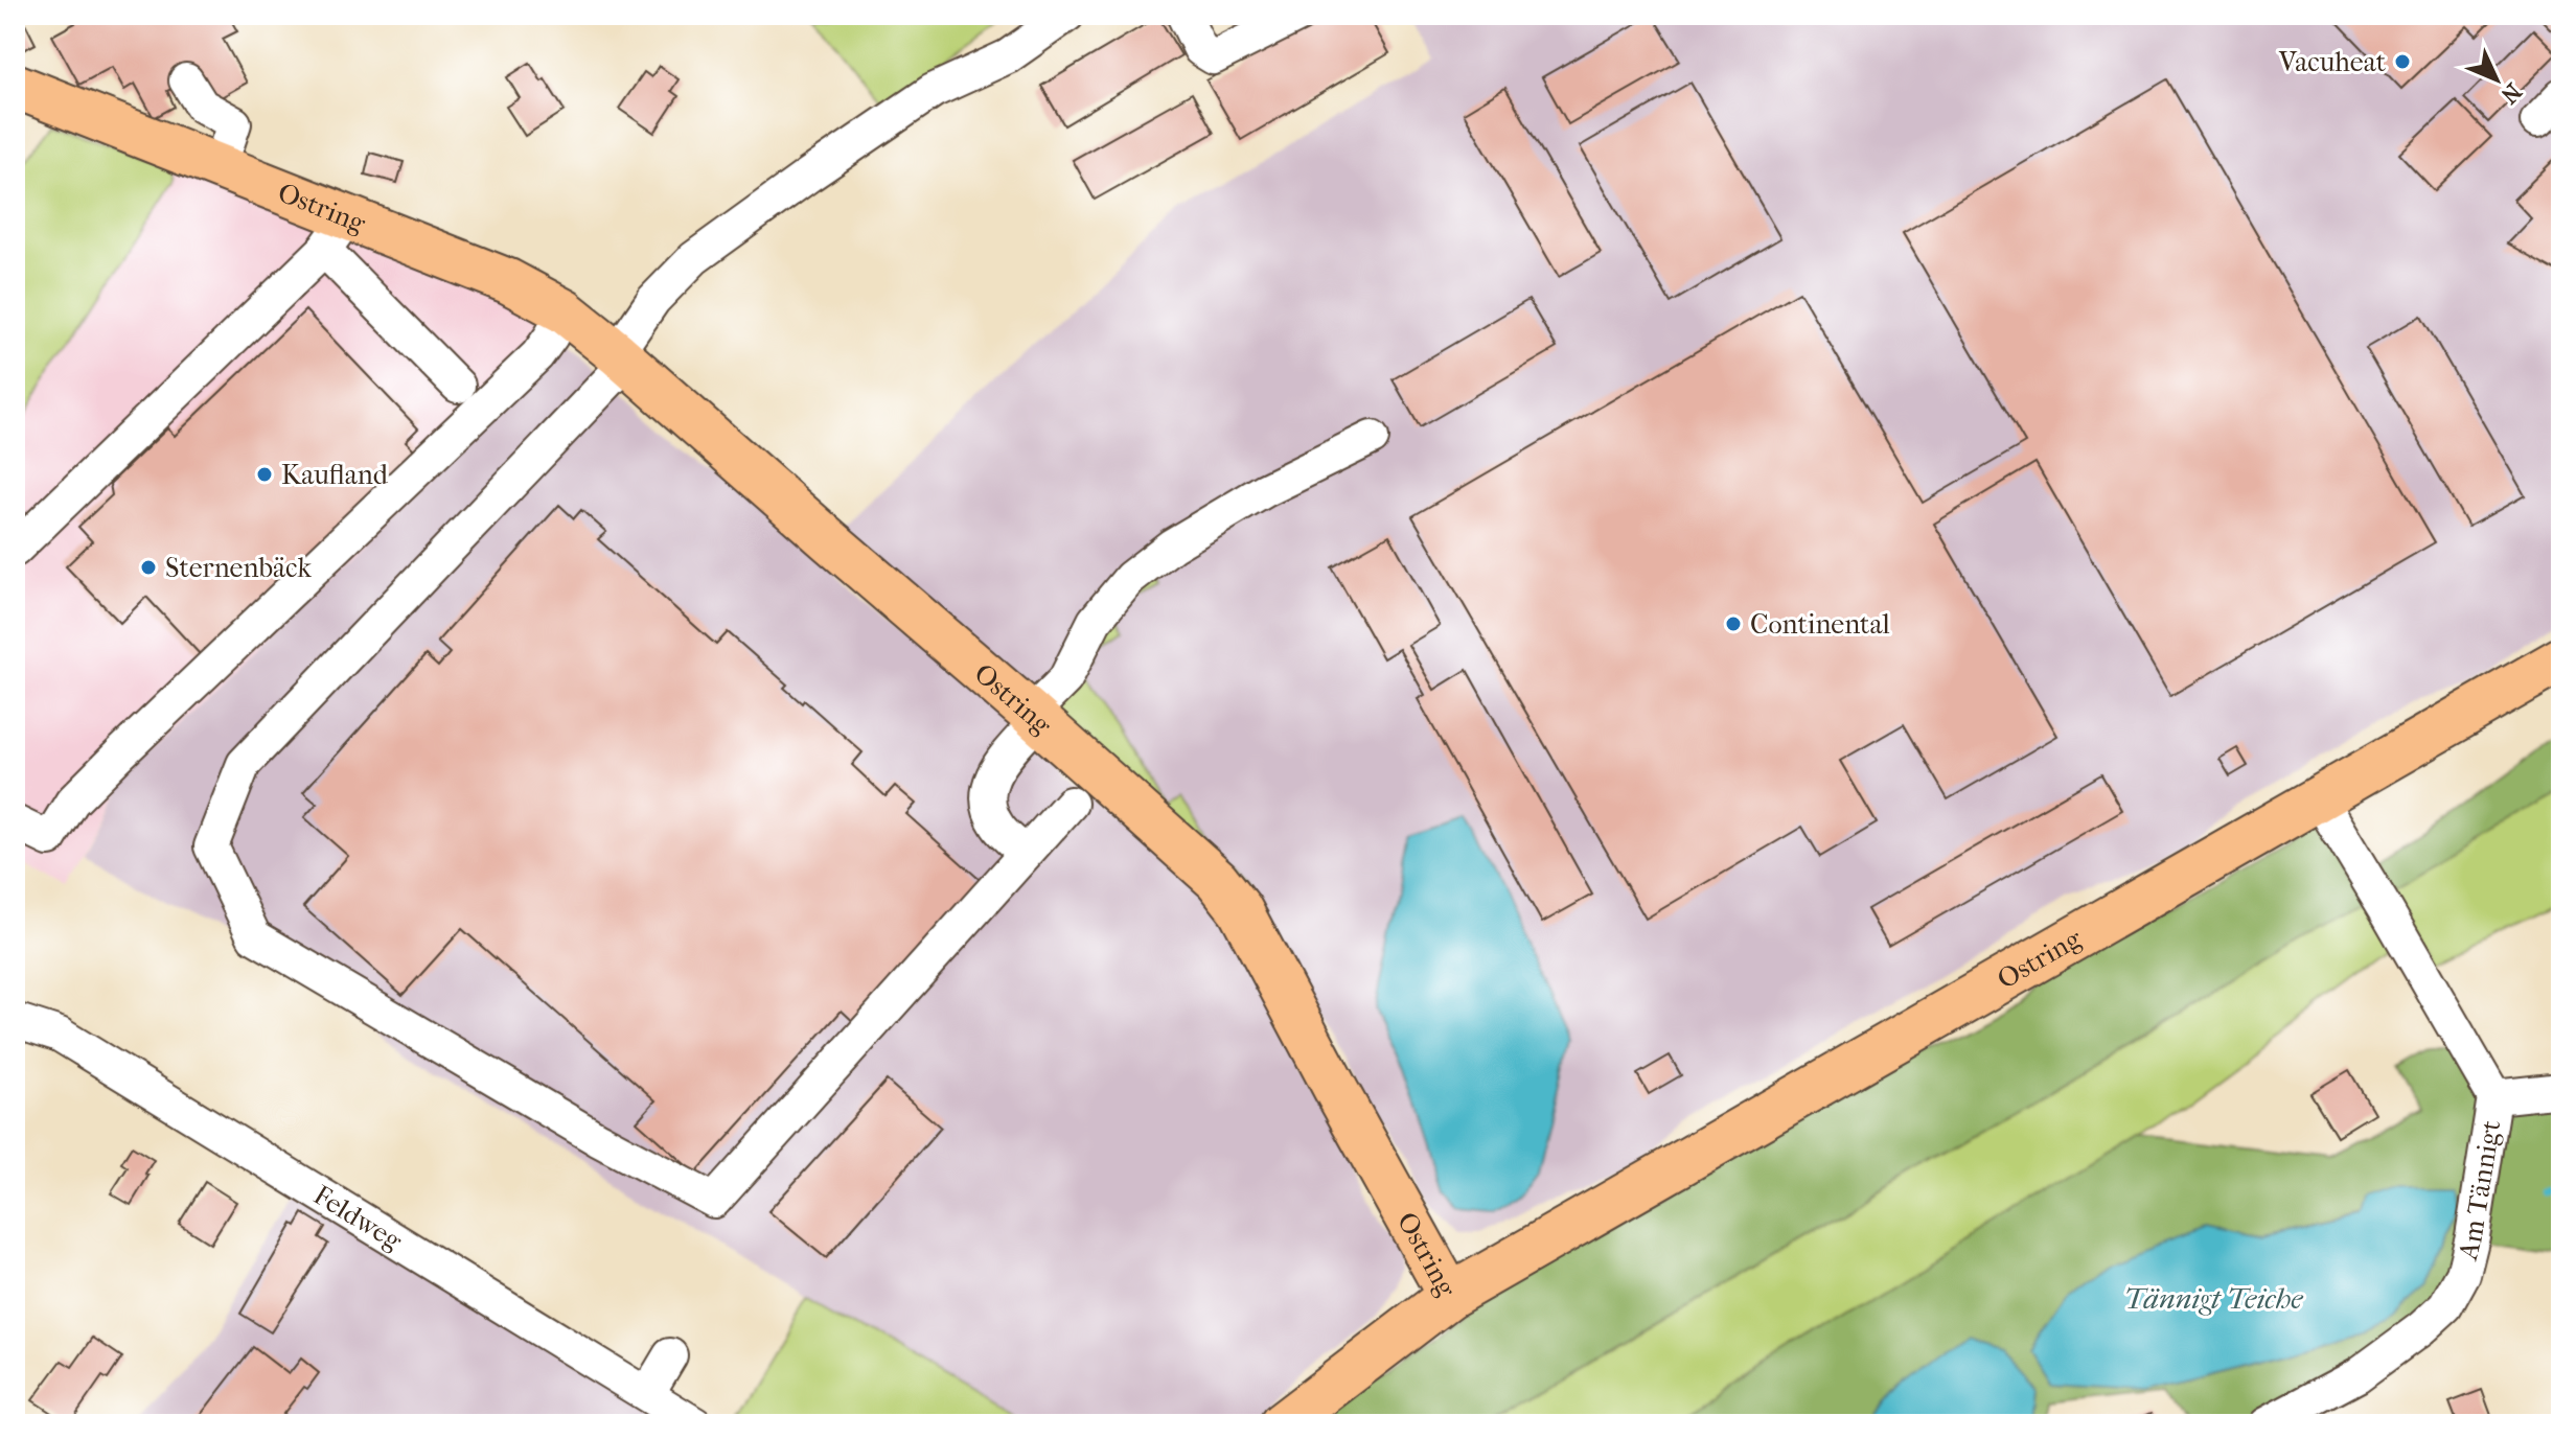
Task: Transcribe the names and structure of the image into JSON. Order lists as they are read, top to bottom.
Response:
{
  "streets": {
    "main road": ["Ostring"],
    "street": ["Am Tännigt", "Feldweg"]
  },
  "crossings": [
    ["Ostring", "Am Tännigt"]
  ],
  "water": ["Tännigt Teiche"],
  "places": [
    "Vacuheat",
    "Kaufland",
    "Sternenbäck",
    "Continental"
  ],
  "north": "bottom right"
}
